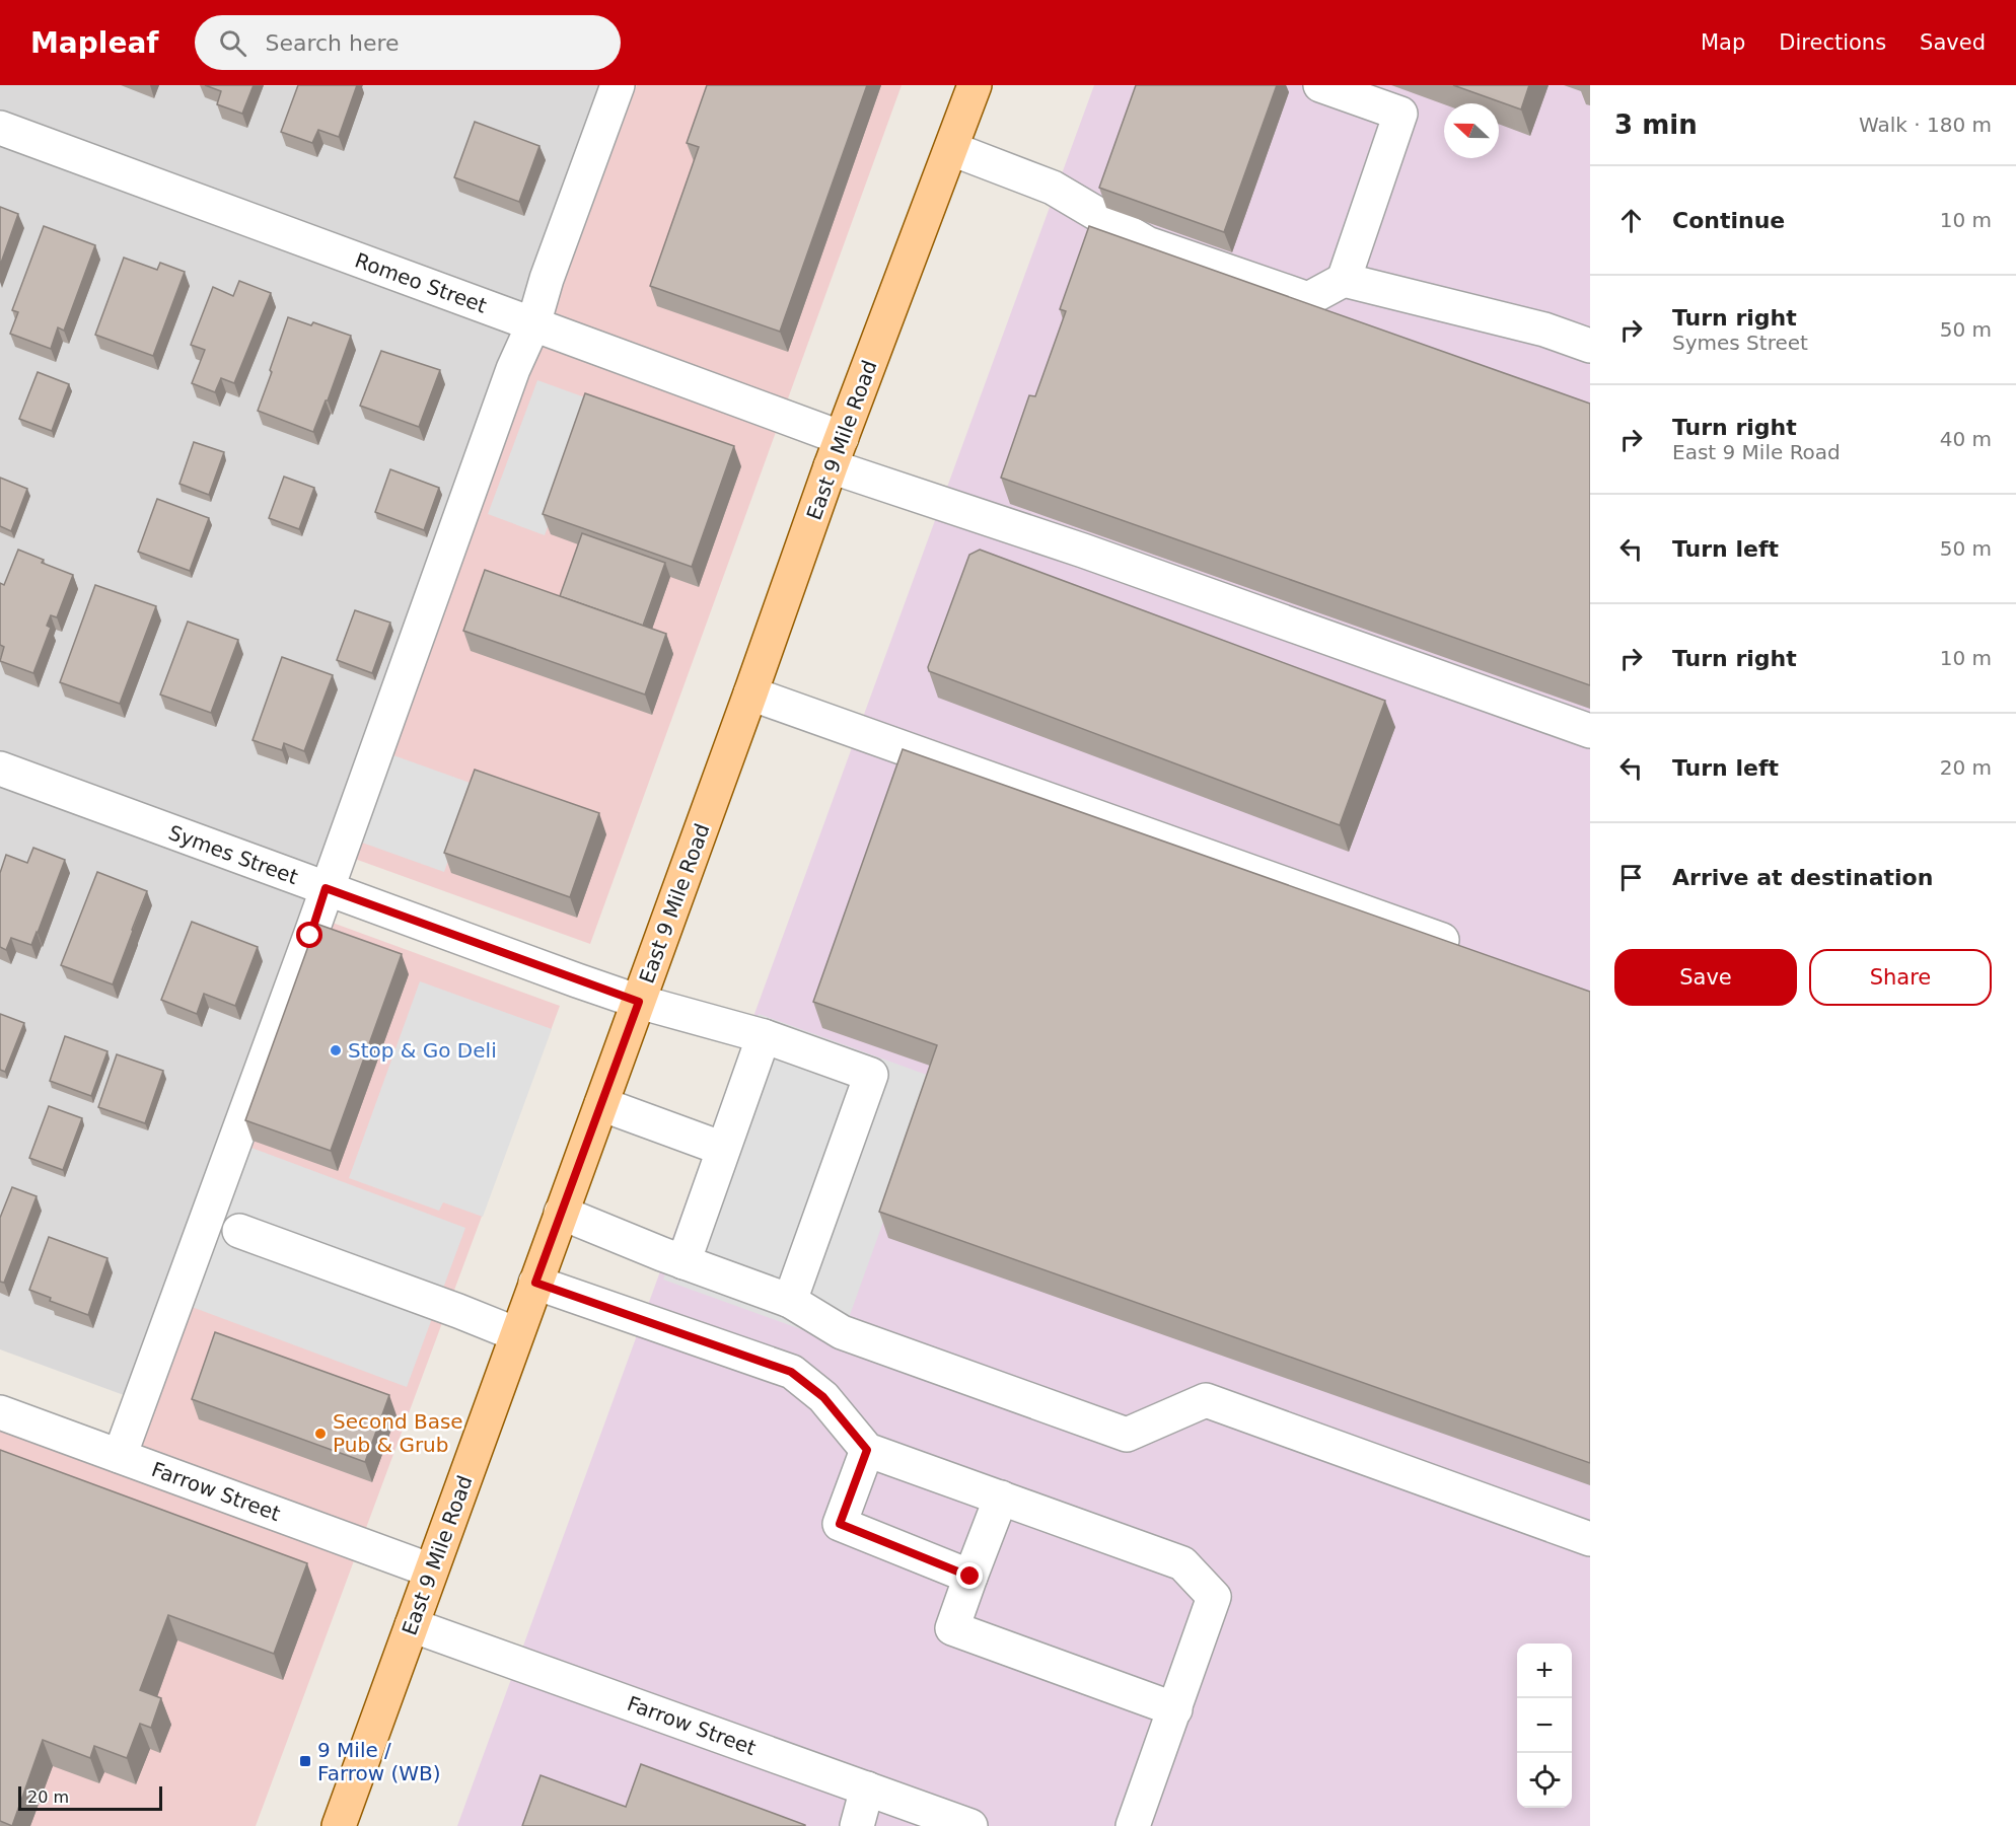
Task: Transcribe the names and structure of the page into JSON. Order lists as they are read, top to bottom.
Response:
{
  "streets": {
    "main road": ["East 9 Mile Road"],
    "street": ["Romeo Street", "Symes Street", "Farrow Street"]
  },
  "crossings": [
    ["Romeo Street", "East 9 Mile Road"],
    ["East 9 Mile Road", "Symes Street"],
    ["East 9 Mile Road", "Farrow Street"]
  ],
  "places": {
    "other": ["Stop & Go Deli", "Second Base Pub & Grub"],
    "transit": ["9 Mile / Farrow (WB)"]
  },
  "scale_bar": "20 m",
  "north": "left",
  "page": {
    "header": "Mapleaf",
    "search": "Search here",
    "nav": ["Map", "Directions", "Saved"],
    "heading": ["3 min", "Walk · 180 m"],
    "list": [
      ["Continue", "10 m"],
      ["Turn right", "Symes Street", "50 m"],
      ["Turn right", "East 9 Mile Road", "40 m"],
      ["Turn left", "50 m"],
      ["Turn right", "10 m"],
      ["Turn left", "20 m"],
      "Arrive at destination"
    ],
    "buttons": ["Save", "Share"],
    "map_buttons": ["+", "−"],
    "scale": "20 m"
  }
}
